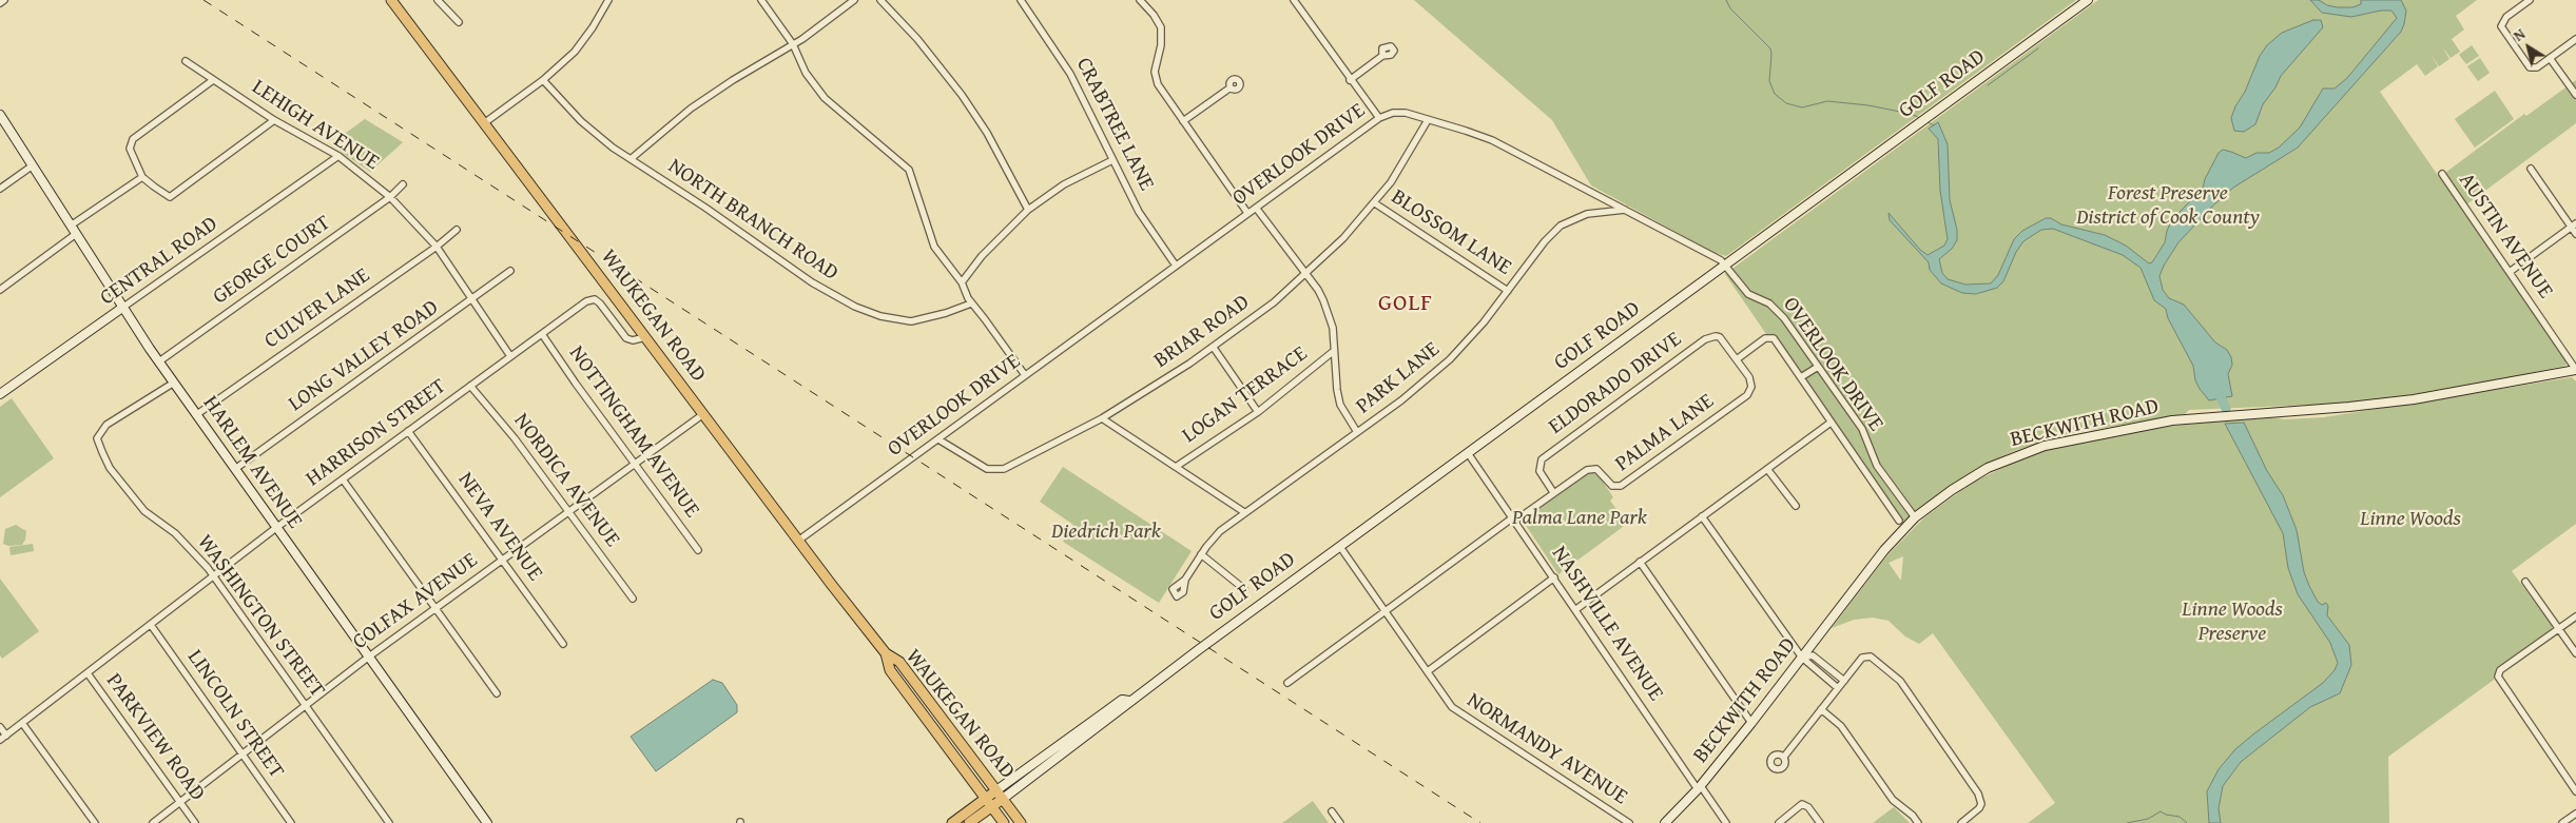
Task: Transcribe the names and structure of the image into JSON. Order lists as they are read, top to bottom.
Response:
{
  "streets": {
    "main road": [
      "GOLF ROAD",
      "CENTRAL ROAD",
      "WAUKEGAN ROAD",
      "BECKWITH ROAD",
      "HARLEM AVENUE"
    ],
    "street": [
      "CRABTREE LANE",
      "LEHIGH AVENUE",
      "OVERLOOK DRIVE",
      "NORTH BRANCH ROAD",
      "BLOSSOM LANE",
      "AUSTIN AVENUE",
      "GEORGE COURT",
      "CULVER LANE",
      "BRIAR ROAD",
      "LONG VALLEY ROAD",
      "PARK LANE",
      "ELDORADO DRIVE",
      "LOGAN TERRACE",
      "NOTTINGHAM AVENUE",
      "HARRISON STREET",
      "PALMA LANE",
      "NORDICA AVENUE",
      "NEVA AVENUE",
      "COLFAX AVENUE",
      "WASHINGTON STREET",
      "NASHVILLE AVENUE",
      "LINCOLN STREET",
      "PARKVIEW ROAD",
      "NORMANDY AVENUE"
    ]
  },
  "crossings": [
    ["GOLF ROAD", "OVERLOOK DRIVE"],
    ["GOLF ROAD", "WAUKEGAN ROAD"],
    ["GOLF ROAD", "NASHVILLE AVENUE"],
    ["GOLF ROAD", "NORMANDY AVENUE"],
    ["CRABTREE LANE", "OVERLOOK DRIVE"],
    ["LEHIGH AVENUE", "GEORGE COURT"],
    ["LEHIGH AVENUE", "CENTRAL ROAD"],
    ["LEHIGH AVENUE", "CULVER LANE"],
    ["LEHIGH AVENUE", "LONG VALLEY ROAD"],
    ["LEHIGH AVENUE", "HARRISON STREET"],
    ["OVERLOOK DRIVE", "WAUKEGAN ROAD"],
    ["OVERLOOK DRIVE", "BRIAR ROAD"],
    ["OVERLOOK DRIVE", "PARK LANE"],
    ["OVERLOOK DRIVE", "BECKWITH ROAD"],
    ["BLOSSOM LANE", "BRIAR ROAD"],
    ["BLOSSOM LANE", "PARK LANE"],
    ["AUSTIN AVENUE", "BECKWITH ROAD"],
    ["GEORGE COURT", "HARLEM AVENUE"],
    ["CENTRAL ROAD", "HARLEM AVENUE"],
    ["CULVER LANE", "HARLEM AVENUE"],
    ["WAUKEGAN ROAD", "HARRISON STREET"],
    ["WAUKEGAN ROAD", "COLFAX AVENUE"],
    ["LONG VALLEY ROAD", "HARLEM AVENUE"],
    ["ELDORADO DRIVE", "PALMA LANE"],
    ["BECKWITH ROAD", "NASHVILLE AVENUE"],
    ["NOTTINGHAM AVENUE", "HARRISON STREET"],
    ["NOTTINGHAM AVENUE", "COLFAX AVENUE"],
    ["HARRISON STREET", "HARLEM AVENUE"],
    ["HARRISON STREET", "NORDICA AVENUE"],
    ["HARRISON STREET", "NEVA AVENUE"],
    ["HARRISON STREET", "WASHINGTON STREET"],
    ["HARRISON STREET", "LINCOLN STREET"],
    ["HARRISON STREET", "PARKVIEW ROAD"],
    ["PALMA LANE", "NASHVILLE AVENUE"],
    ["PALMA LANE", "NORMANDY AVENUE"],
    ["HARLEM AVENUE", "COLFAX AVENUE"],
    ["HARLEM AVENUE", "WASHINGTON STREET"],
    ["NORDICA AVENUE", "COLFAX AVENUE"],
    ["NEVA AVENUE", "COLFAX AVENUE"],
    ["COLFAX AVENUE", "WASHINGTON STREET"],
    ["COLFAX AVENUE", "LINCOLN STREET"],
    ["COLFAX AVENUE", "PARKVIEW ROAD"]
  ],
  "districts": ["GOLF"],
  "parks": [
    "Forest Preserve District of Cook County",
    "Palma Lane Park",
    "Linne Woods",
    "Diedrich Park",
    "Linne Woods Preserve"
  ],
  "north": "top left"
}
